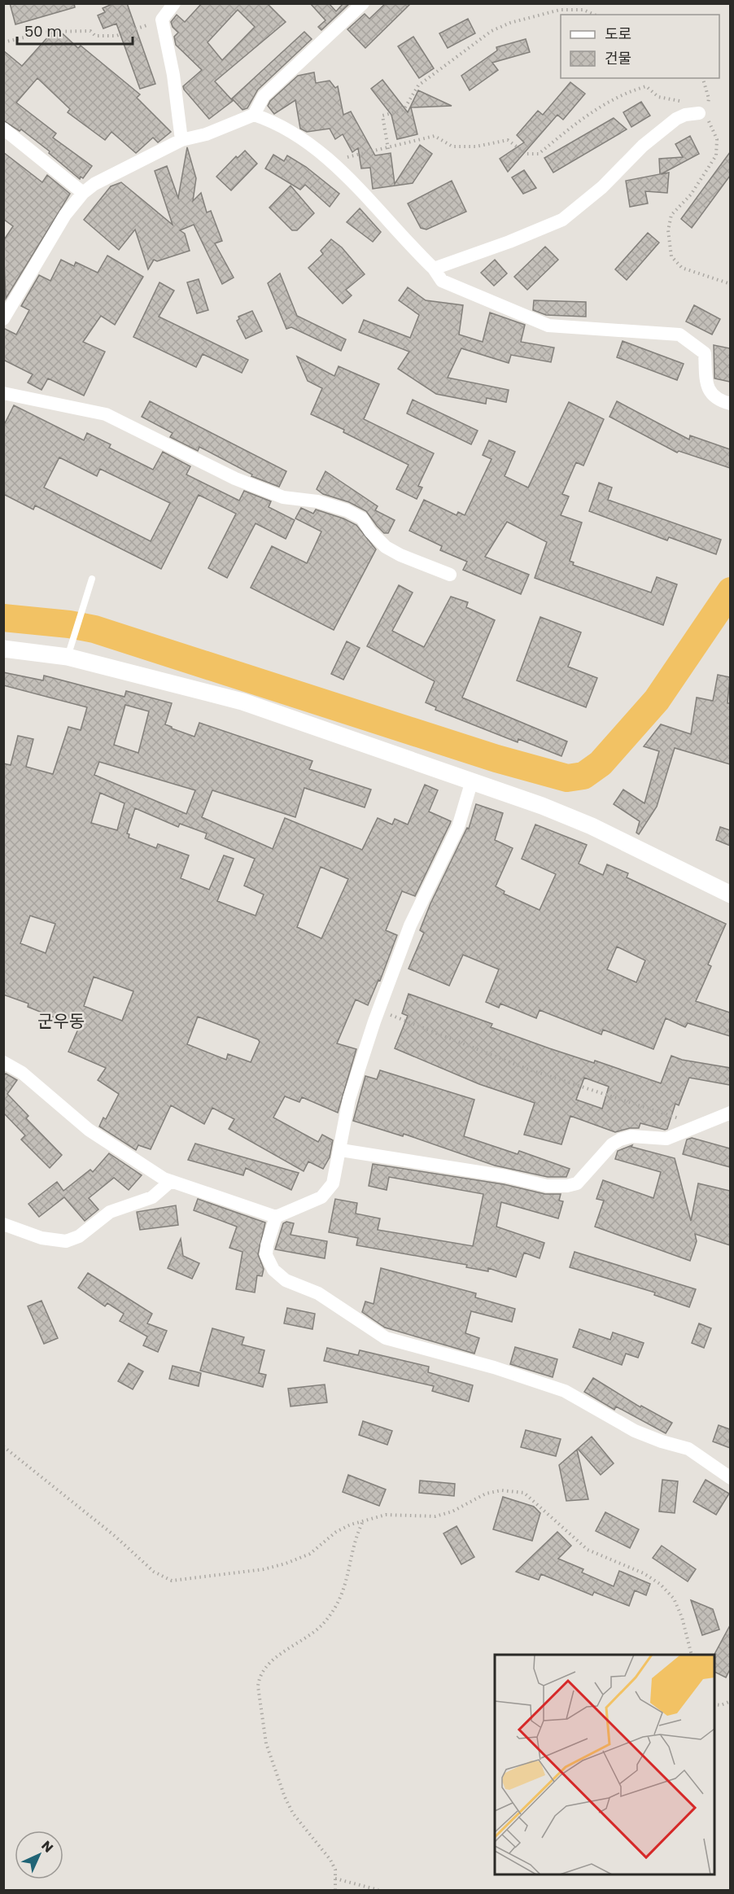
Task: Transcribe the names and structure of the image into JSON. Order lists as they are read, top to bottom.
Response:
{
  "districts": ["군우동"],
  "legend": ["도로", "건물"],
  "scale_bar": "50 m",
  "north": "top right"
}
